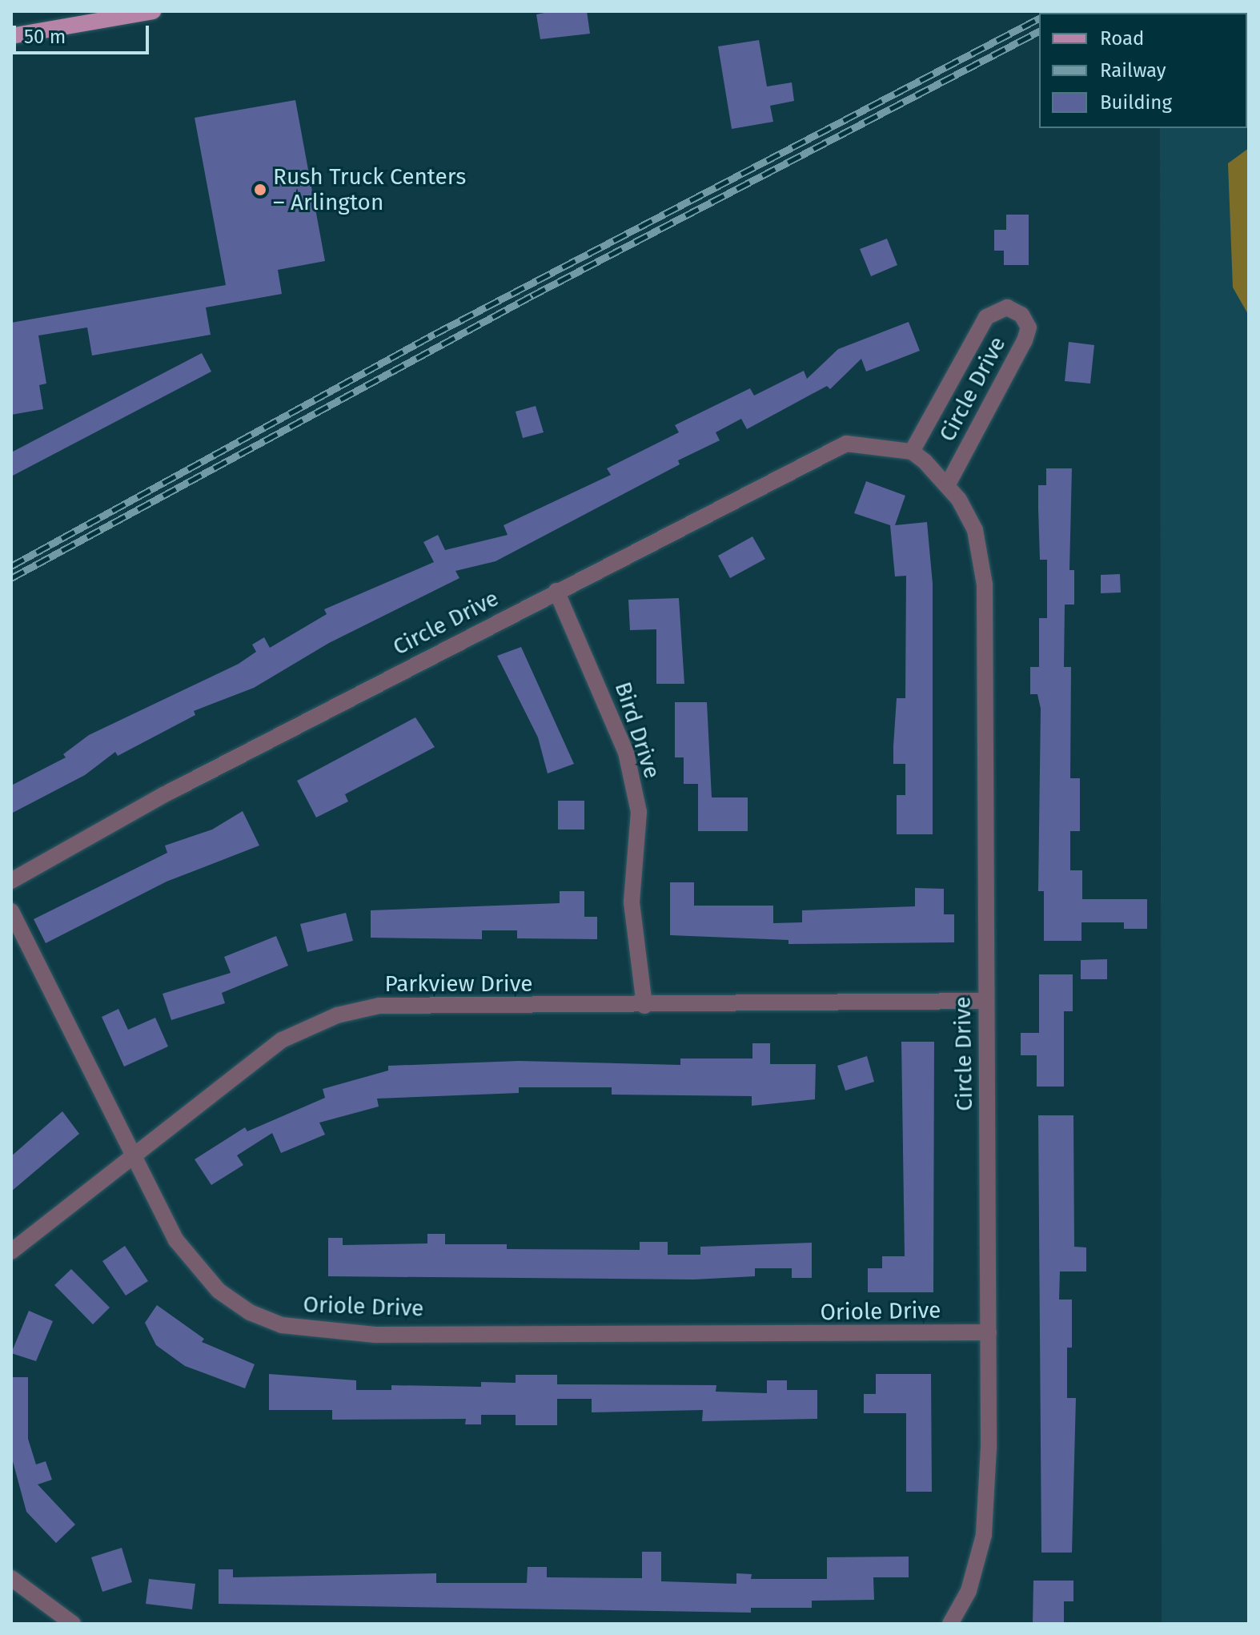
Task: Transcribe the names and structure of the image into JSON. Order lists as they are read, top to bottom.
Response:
{
  "streets": {
    "street": [
      "Circle Drive",
      "Bird Drive",
      "Parkview Drive",
      "Oriole Drive"
    ]
  },
  "crossings": [
    ["Circle Drive", "Bird Drive"],
    ["Circle Drive", "Parkview Drive"],
    ["Circle Drive", "Oriole Drive"],
    ["Bird Drive", "Parkview Drive"],
    ["Parkview Drive", "Oriole Drive"]
  ],
  "places": ["Rush Truck Centers – Arlington"],
  "legend": ["Road", "Railway", "Building"],
  "scale_bar": "50 m"
}
